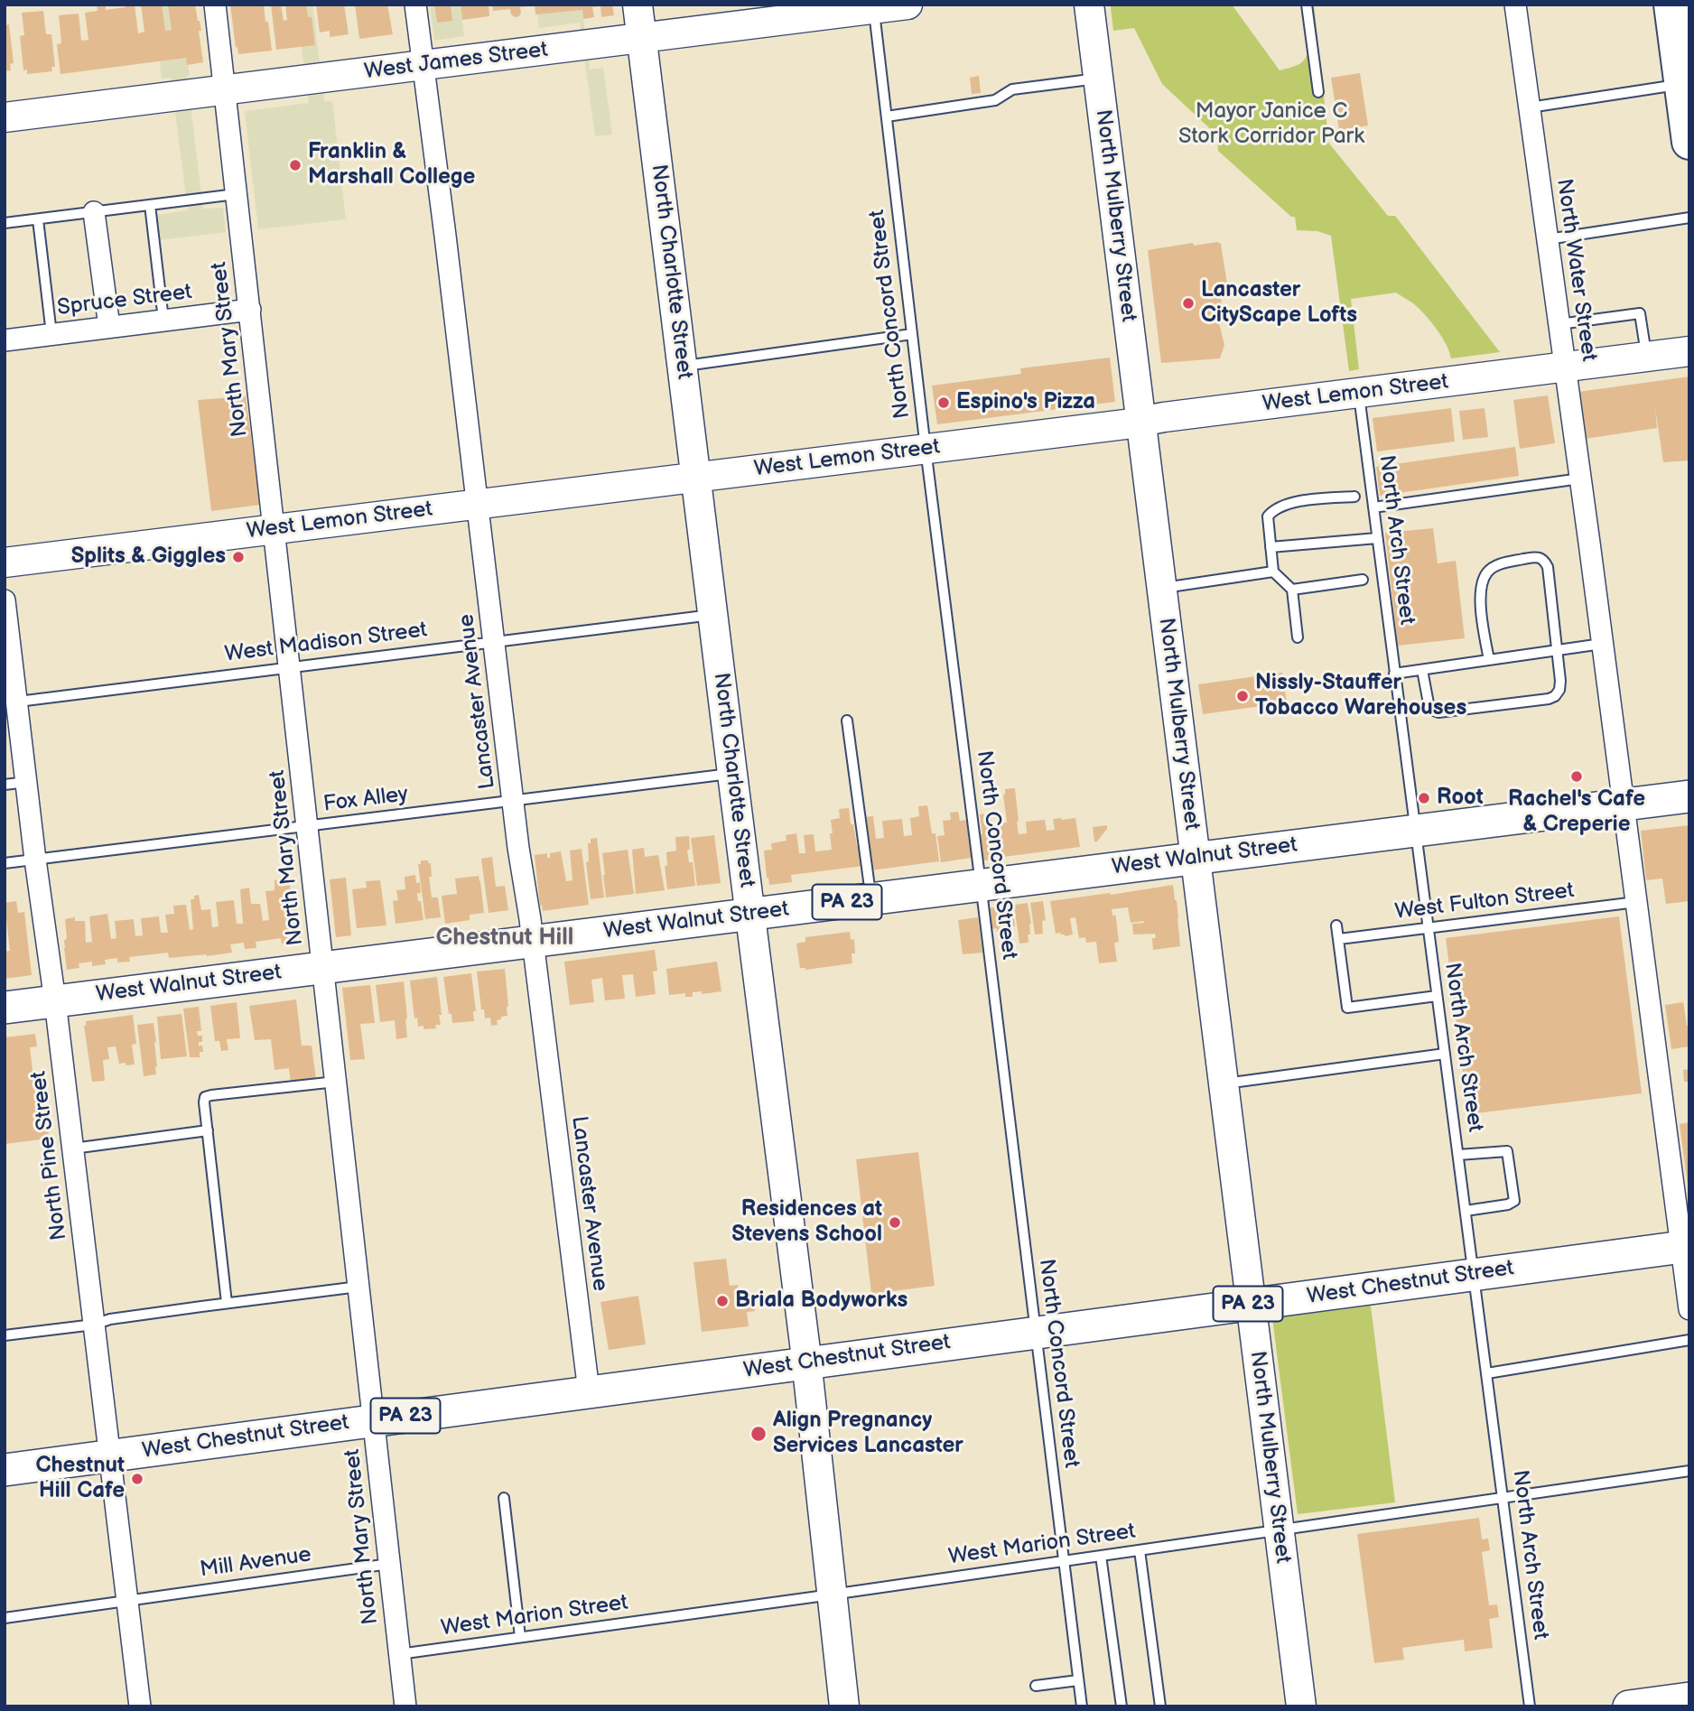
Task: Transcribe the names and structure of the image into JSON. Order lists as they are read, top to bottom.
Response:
{
  "streets": {
    "main road": ["West Walnut Street", "PA 23", "West Chestnut Street"],
    "street": [
      "West James Street",
      "North Mulberry Street",
      "North Water Street",
      "North Charlotte Street",
      "Spruce Street",
      "North Mary Street",
      "West Lemon Street",
      "Lancaster Avenue",
      "North Pine Street"
    ],
    "lane": [
      "North Concord Street",
      "North Arch Street",
      "West Madison Street",
      "Fox Alley",
      "West Fulton Street",
      "West Marion Street",
      "Mill Avenue"
    ]
  },
  "crossings": [
    ["West James Street", "North Charlotte Street"],
    ["West James Street", "North Concord Street"],
    ["West James Street", "North Mary Street"],
    ["West James Street", "Lancaster Avenue"],
    ["North Mulberry Street", "West Lemon Street"],
    ["North Mulberry Street", "West Walnut Street"],
    ["North Mulberry Street", "West Chestnut Street"],
    ["North Mulberry Street", "West Marion Street"],
    ["North Water Street", "West Lemon Street"],
    ["North Water Street", "West Walnut Street"],
    ["North Water Street", "West Fulton Street"],
    ["North Water Street", "West Chestnut Street"],
    ["North Charlotte Street", "West Lemon Street"],
    ["North Charlotte Street", "West Madison Street"],
    ["North Charlotte Street", "Fox Alley"],
    ["North Charlotte Street", "West Walnut Street"],
    ["North Charlotte Street", "West Chestnut Street"],
    ["North Charlotte Street", "West Marion Street"],
    ["Spruce Street", "North Mary Street"],
    ["North Concord Street", "West Lemon Street"],
    ["North Concord Street", "West Walnut Street"],
    ["North Concord Street", "West Chestnut Street"],
    ["North Concord Street", "West Marion Street"],
    ["North Mary Street", "West Lemon Street"],
    ["North Mary Street", "West Madison Street"],
    ["North Mary Street", "Fox Alley"],
    ["North Mary Street", "West Walnut Street"],
    ["North Mary Street", "West Chestnut Street"],
    ["North Mary Street", "West Marion Street"],
    ["North Mary Street", "Mill Avenue"],
    ["West Lemon Street", "North Arch Street"],
    ["West Lemon Street", "Lancaster Avenue"],
    ["North Arch Street", "West Walnut Street"],
    ["North Arch Street", "West Fulton Street"],
    ["North Arch Street", "West Chestnut Street"],
    ["North Arch Street", "West Marion Street"],
    ["West Madison Street", "Lancaster Avenue"],
    ["West Madison Street", "North Pine Street"],
    ["Lancaster Avenue", "Fox Alley"],
    ["Lancaster Avenue", "West Walnut Street"],
    ["Lancaster Avenue", "West Chestnut Street"],
    ["Fox Alley", "North Pine Street"],
    ["West Walnut Street", "North Pine Street"],
    ["North Pine Street", "West Chestnut Street"],
    ["North Pine Street", "Mill Avenue"]
  ],
  "districts": ["Chestnut Hill"],
  "parks": ["Mayor Janice C Stork Corridor Park"],
  "places": [
    "Franklin & Marshall College",
    "Lancaster CityScape Lofts",
    "Espino's Pizza",
    "Splits & Giggles",
    "Nissly-Stauffer Tobacco Warehouses",
    "Rachel's Cafe & Creperie",
    "Root",
    "Residences at Stevens School",
    "Briala Bodyworks",
    "Align Pregnancy Services Lancaster",
    "Chestnut Hill Cafe"
  ]
}
